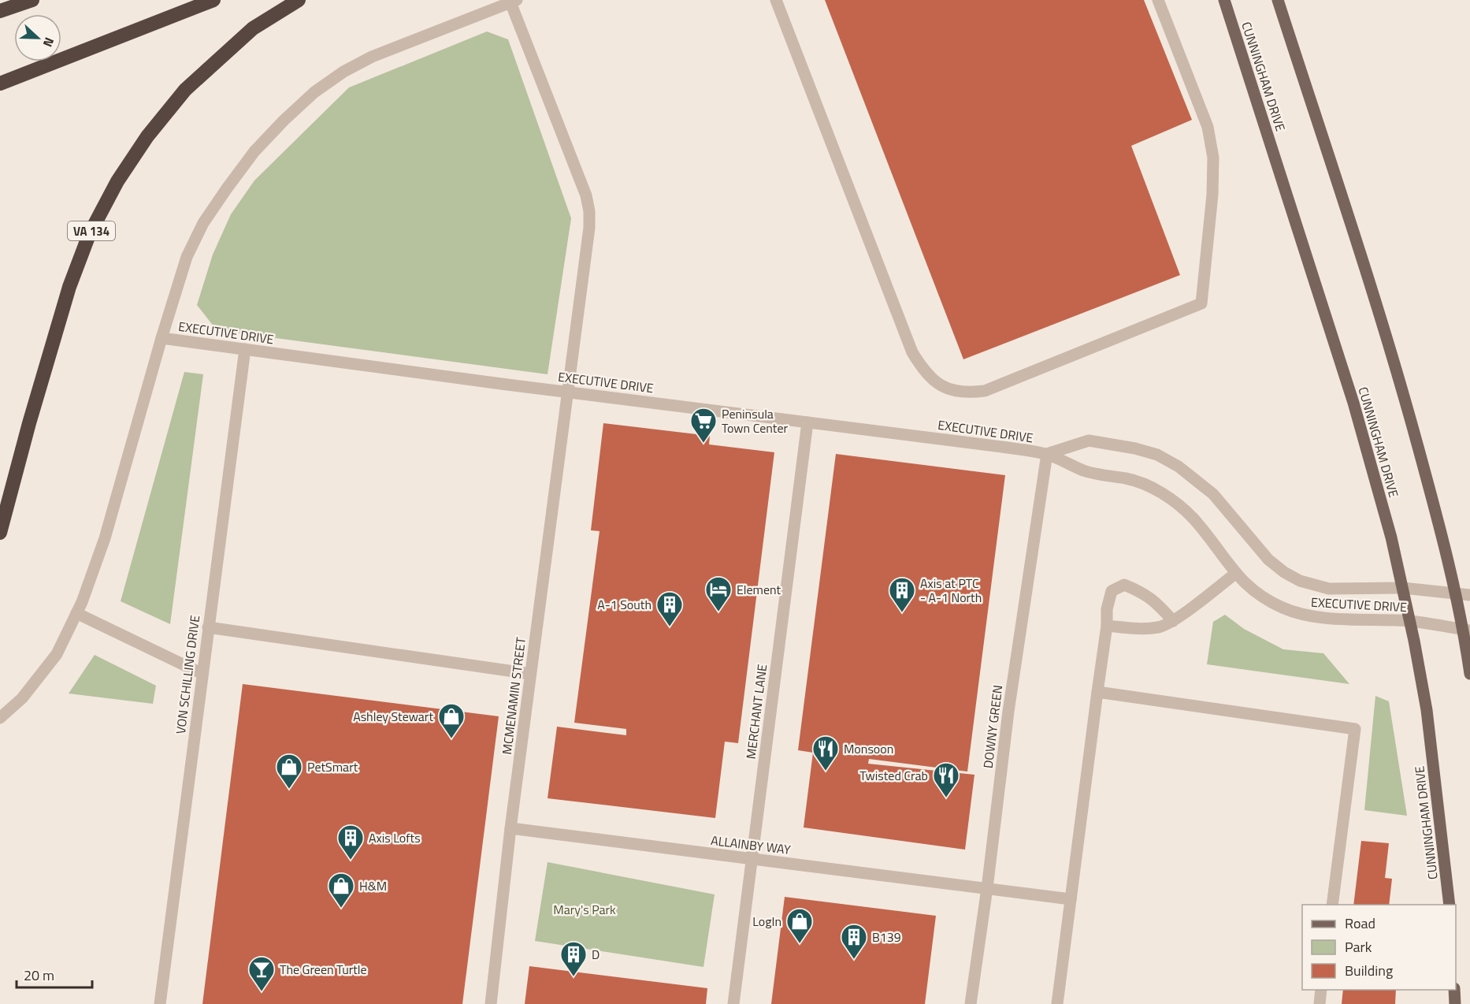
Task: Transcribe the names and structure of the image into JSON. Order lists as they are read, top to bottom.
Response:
{
  "streets": {
    "highway": ["VA 134"],
    "main road": ["CUNNINGHAM DRIVE"],
    "street": [
      "EXECUTIVE DRIVE",
      "VON SCHILLING DRIVE",
      "MCMENAMIN STREET",
      "MERCHANT LANE",
      "DOWNY GREEN",
      "ALLAINBY WAY"
    ]
  },
  "crossings": [
    ["CUNNINGHAM DRIVE", "EXECUTIVE DRIVE"],
    ["EXECUTIVE DRIVE", "VON SCHILLING DRIVE"],
    ["EXECUTIVE DRIVE", "MCMENAMIN STREET"],
    ["EXECUTIVE DRIVE", "MERCHANT LANE"],
    ["EXECUTIVE DRIVE", "DOWNY GREEN"],
    ["MCMENAMIN STREET", "ALLAINBY WAY"],
    ["MERCHANT LANE", "ALLAINBY WAY"],
    ["DOWNY GREEN", "ALLAINBY WAY"]
  ],
  "parks": ["Mary's Park"],
  "places": {
    "supermarket": ["Peninsula Town Center"],
    "hotel": ["Element"],
    "building": [
      "Axis at PTC - A-1 North",
      "A-1 South",
      "Axis Lofts",
      "B139",
      "D"
    ],
    "shop": [
      "Ashley Stewart",
      "PetSmart",
      "H&M",
      "LogIn"
    ],
    "restaurant": ["Monsoon", "Twisted Crab"],
    "bar": ["The Green Turtle"]
  },
  "legend": ["Road", "Park", "Building"],
  "scale_bar": "20 m",
  "north": "right"
}
